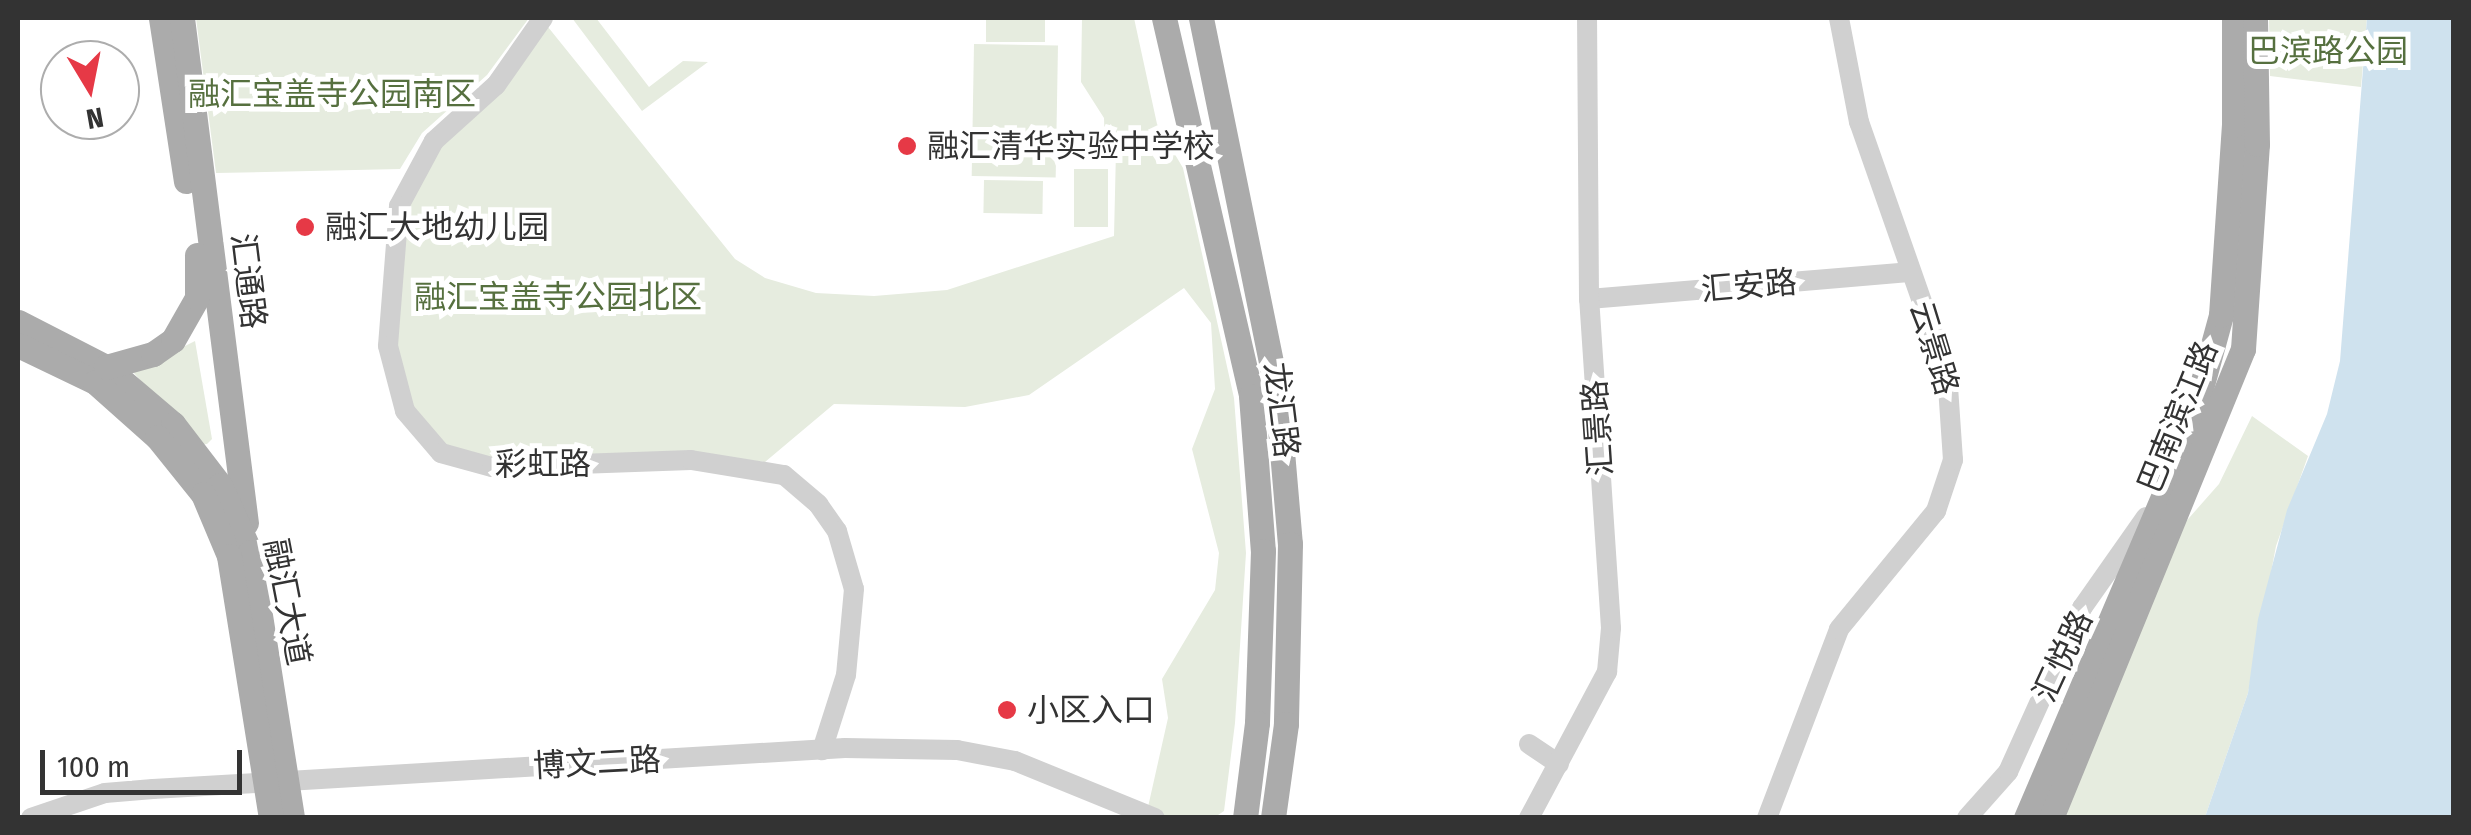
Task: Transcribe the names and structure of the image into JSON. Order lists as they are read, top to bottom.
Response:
{
  "streets": {
    "main road": [
      "汇通路",
      "龙汇路",
      "巴南滨江路",
      "融汇大道"
    ],
    "street": [
      "汇安路",
      "云景路",
      "汇景路",
      "彩虹路",
      "汇悦路",
      "博文二路"
    ]
  },
  "crossings": [
    ["汇通路", "融汇大道"],
    ["汇安路", "云景路"],
    ["汇安路", "汇景路"],
    ["巴南滨江路", "汇悦路"],
    ["彩虹路", "博文二路"],
    ["融汇大道", "博文二路"]
  ],
  "parks": ["巴滨路公园", "融汇宝盖寺公园南区", "融汇宝盖寺公园北区"],
  "places": ["融汇清华实验中学校", "融汇大地幼儿园", "小区入口"],
  "scale_bar": "100 m",
  "north": "bottom"
}
